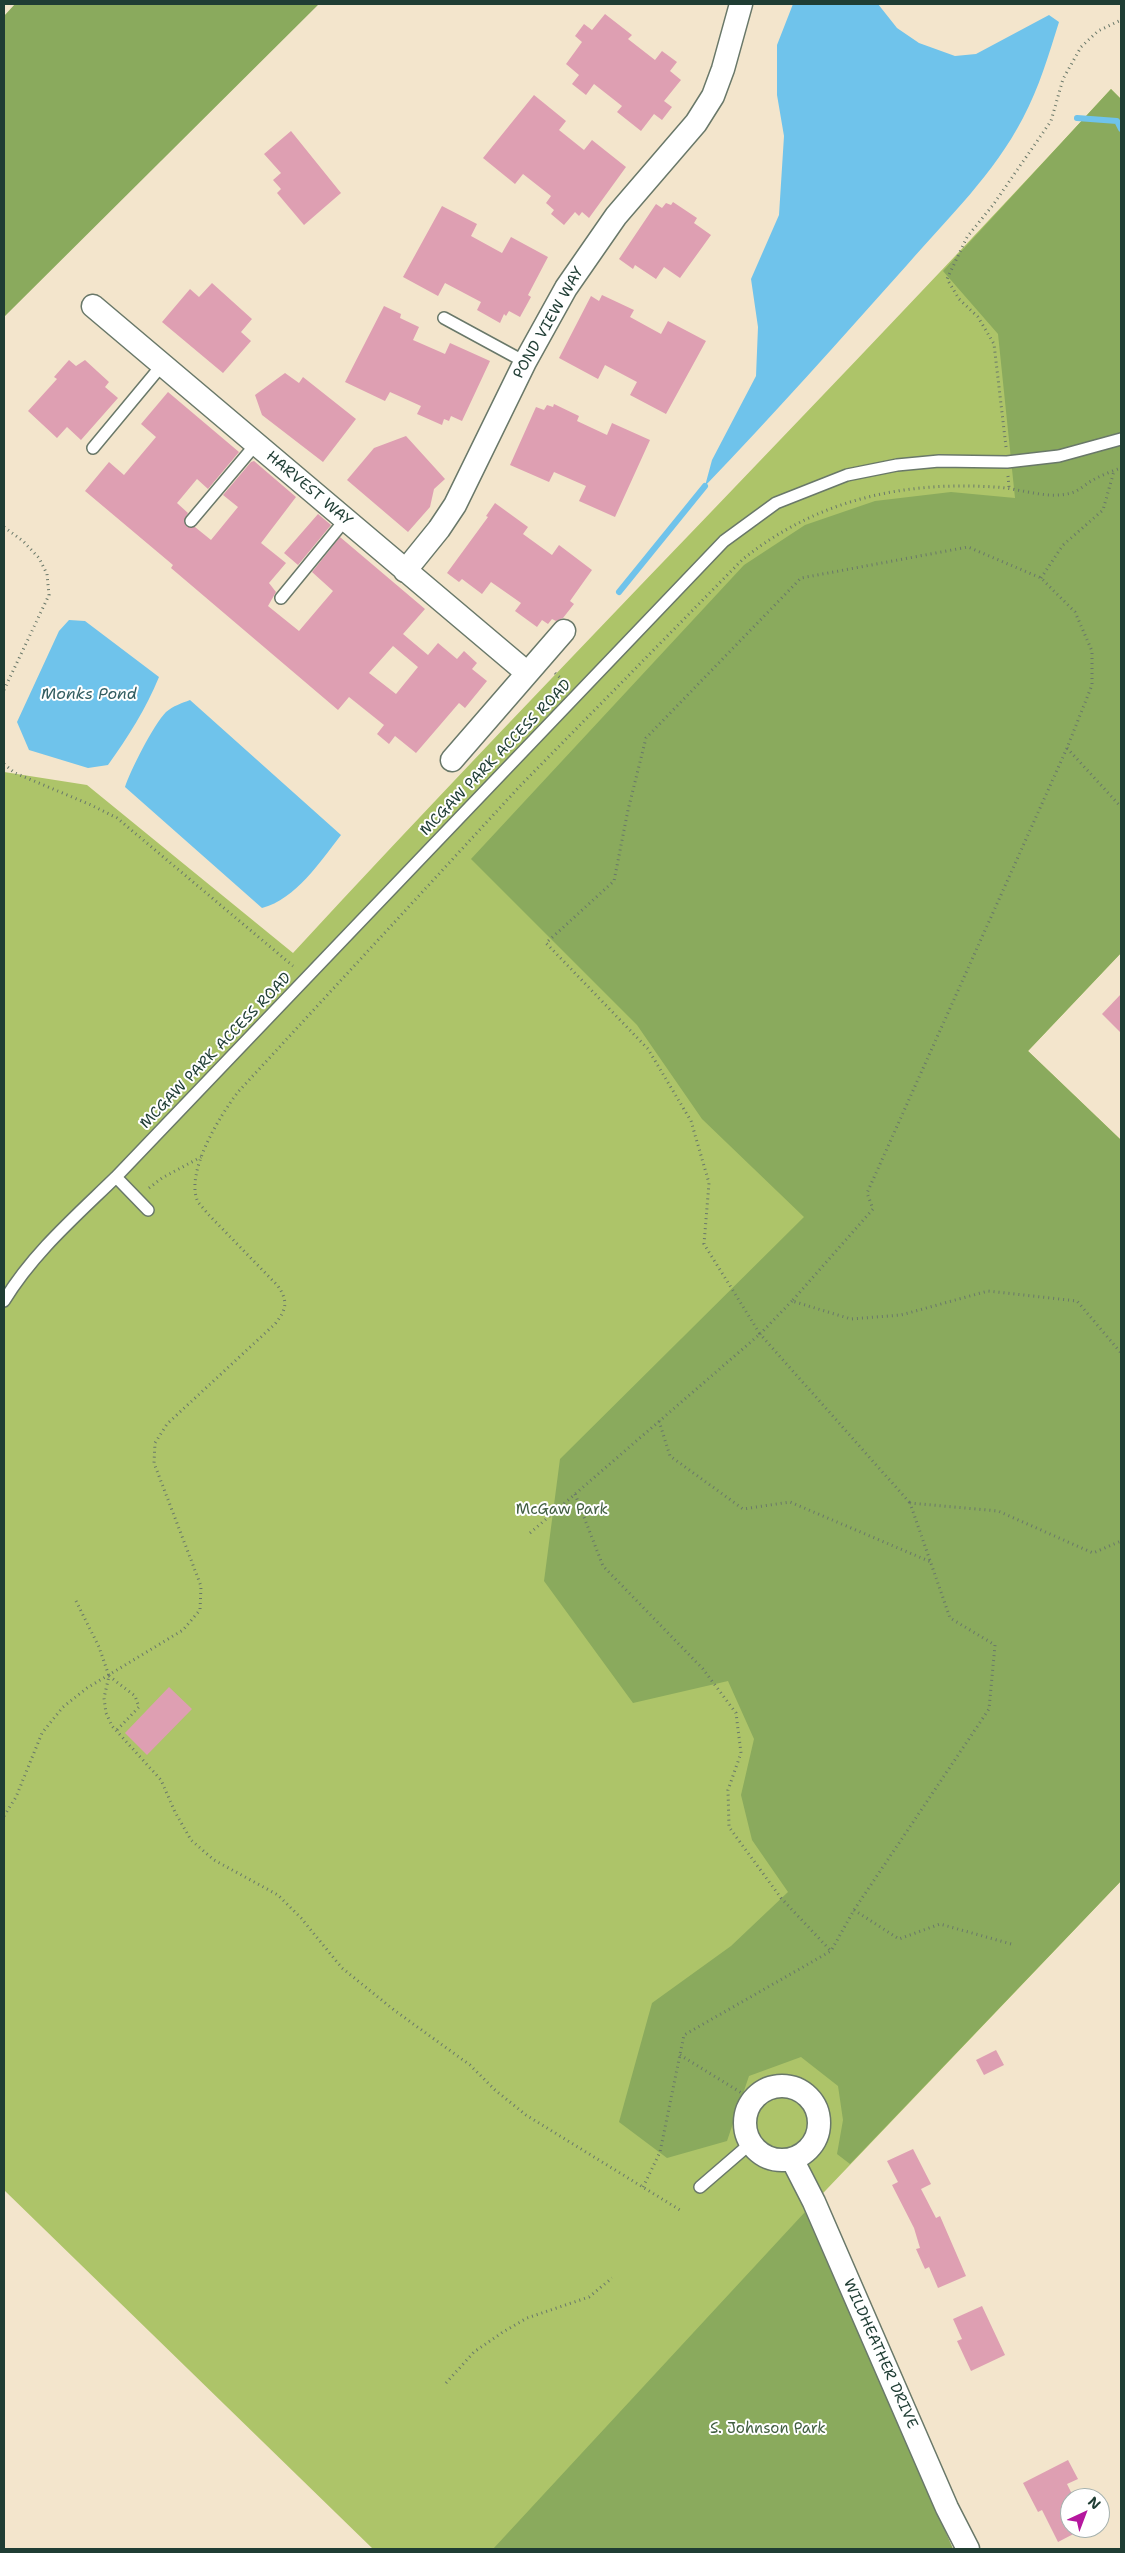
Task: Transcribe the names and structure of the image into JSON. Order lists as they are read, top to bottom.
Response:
{
  "streets": {
    "street": ["POND VIEW WAY", "HARVEST WAY", "WILDHEATHER DRIVE"],
    "lane": ["MCGAW PARK ACCESS ROAD"]
  },
  "crossings": [
    ["POND VIEW WAY", "HARVEST WAY"]
  ],
  "water": ["Monks Pond"],
  "parks": ["McGaw Park", "S. Johnson Park"],
  "north": "top right"
}
